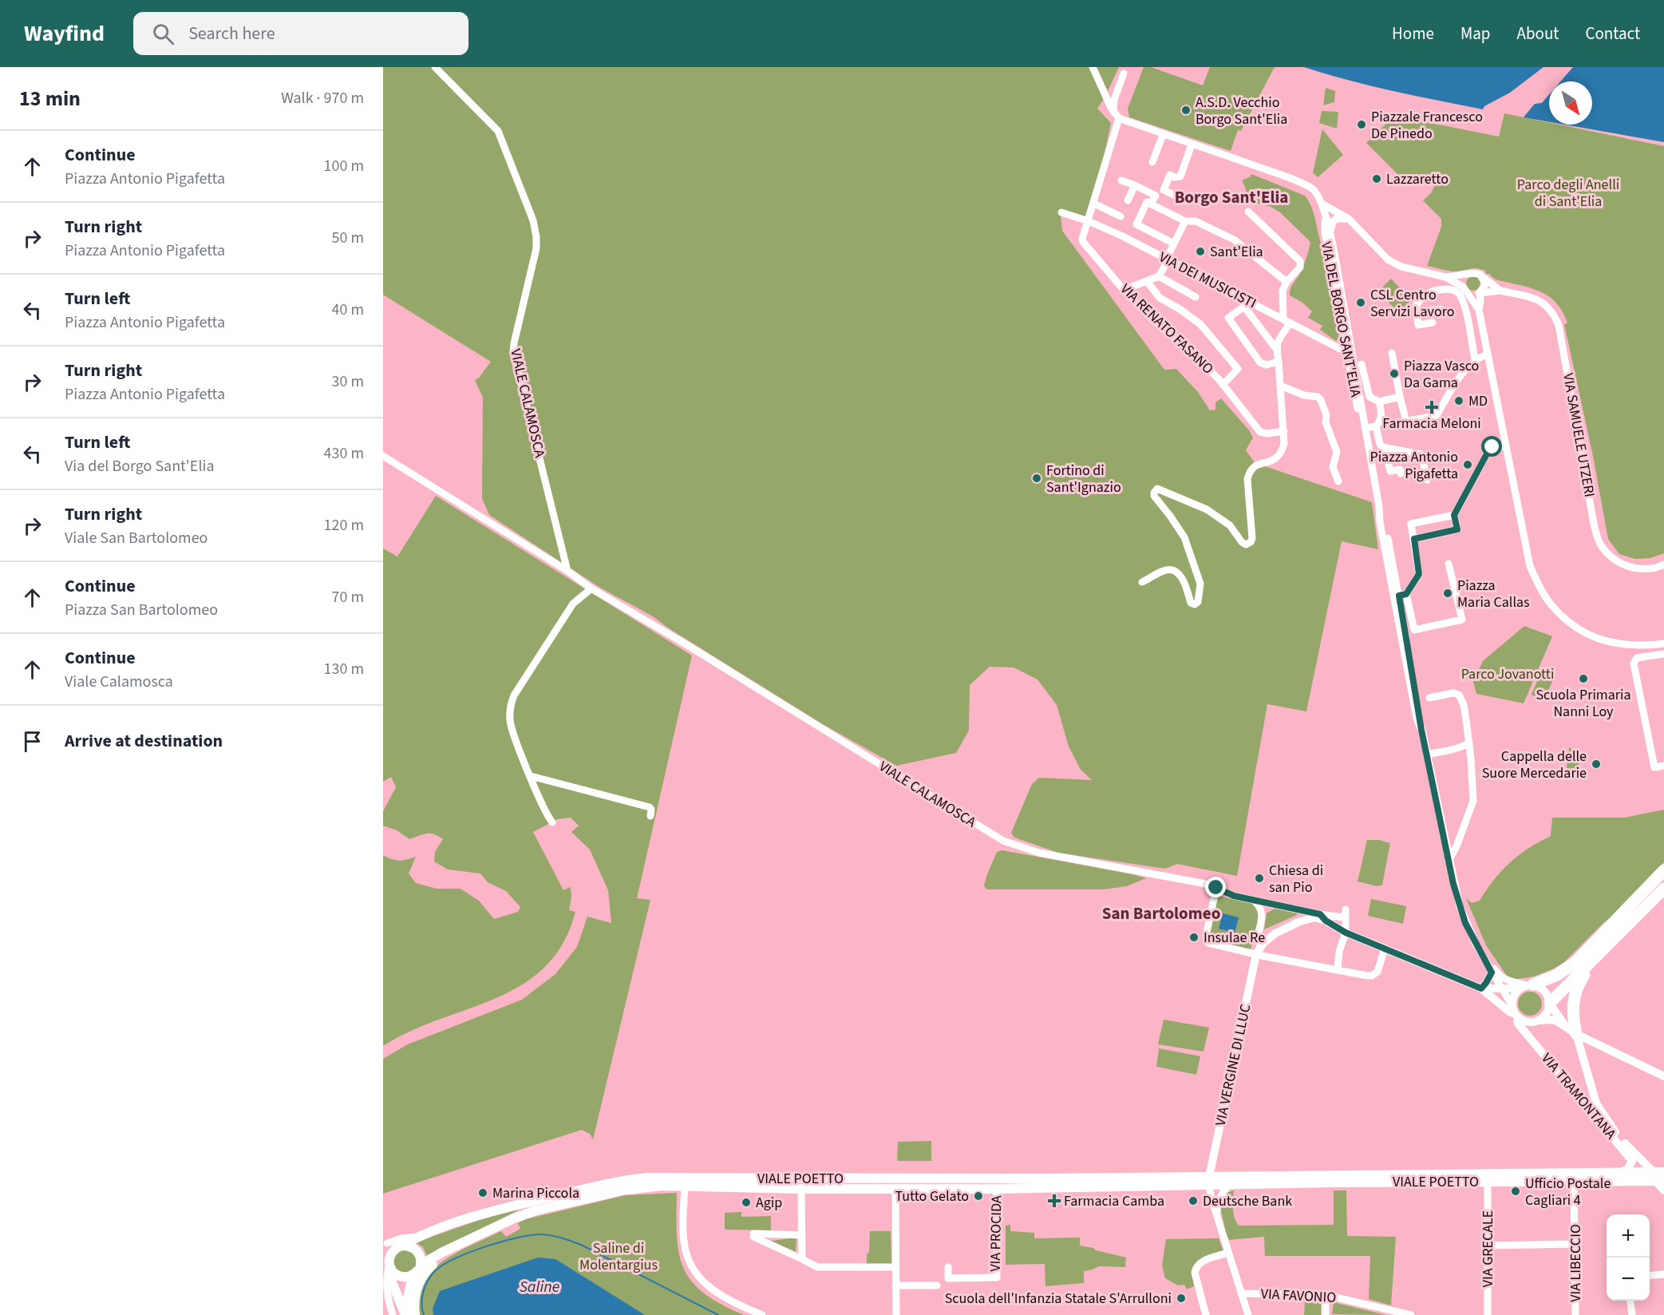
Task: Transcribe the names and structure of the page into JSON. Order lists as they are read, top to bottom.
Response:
{
  "streets": {
    "main road": ["VIALE POETTO"],
    "street": [
      "VIA DEI MUSICISTI",
      "VIA DEL BORGO SANT'ELIA",
      "VIA RENATO FASANO",
      "VIALE CALAMOSCA",
      "VIA SAMUELE UTZERI",
      "VIA VERGINE DI LLUC",
      "VIA TRAMONTANA",
      "VIA PROCIDA",
      "VIA GRECALE",
      "VIA LIBECCIO",
      "VIA FAVONIO"
    ]
  },
  "crossings": [
    ["VIA DEI MUSICISTI", "VIA DEL BORGO SANT'ELIA"],
    ["VIA DEI MUSICISTI", "VIA RENATO FASANO"],
    ["VIA DEL BORGO SANT'ELIA", "VIA RENATO FASANO"],
    ["VIA DEL BORGO SANT'ELIA", "VIA TRAMONTANA"],
    ["VIA VERGINE DI LLUC", "VIALE POETTO"],
    ["VIA TRAMONTANA", "VIALE POETTO"],
    ["VIALE POETTO", "VIA PROCIDA"],
    ["VIALE POETTO", "VIA GRECALE"],
    ["VIALE POETTO", "VIA LIBECCIO"]
  ],
  "districts": ["Borgo Sant'Elia", "San Bartolomeo"],
  "water": ["Saline"],
  "parks": ["Parco degli Anelli di Sant'Elia", "Parco Jovanotti", "Saline di Molentargius"],
  "places": {
    "other": [
      "A.S.D. Vecchio Borgo Sant'Elia",
      "Piazzale Francesco De Pinedo",
      "Lazzaretto",
      "Sant'Elia",
      "CSL Centro Servizi Lavoro",
      "Piazza Vasco Da Gama",
      "MD",
      "Piazza Antonio Pigafetta",
      "Fortino di Sant'Ignazio",
      "Piazza Maria Callas",
      "Scuola Primaria Nanni Loy",
      "Cappella delle Suore Mercedarie",
      "Chiesa di san Pio",
      "Insulae Re",
      "Ufficio Postale Cagliari 4",
      "Marina Piccola",
      "Tutto Gelato",
      "Deutsche Bank",
      "Agip",
      "Scuola dell'Infanzia Statale S'Arrulloni"
    ],
    "health": ["Farmacia Meloni", "Farmacia Camba"]
  },
  "north": "bottom right",
  "page": {
    "header": "Wayfind",
    "search": "Search here",
    "nav": [
      "Home",
      "Map",
      "About",
      "Contact"
    ],
    "heading": ["13 min", "Walk · 970 m"],
    "list": [
      ["Continue", "Piazza Antonio Pigafetta", "100 m"],
      ["Turn right", "Piazza Antonio Pigafetta", "50 m"],
      ["Turn left", "Piazza Antonio Pigafetta", "40 m"],
      ["Turn right", "Piazza Antonio Pigafetta", "30 m"],
      ["Turn left", "Via del Borgo Sant'Elia", "430 m"],
      ["Turn right", "Viale San Bartolomeo", "120 m"],
      ["Continue", "Piazza San Bartolomeo", "70 m"],
      ["Continue", "Viale Calamosca", "130 m"],
      "Arrive at destination"
    ],
    "map_buttons": ["+", "−"]
  }
}
